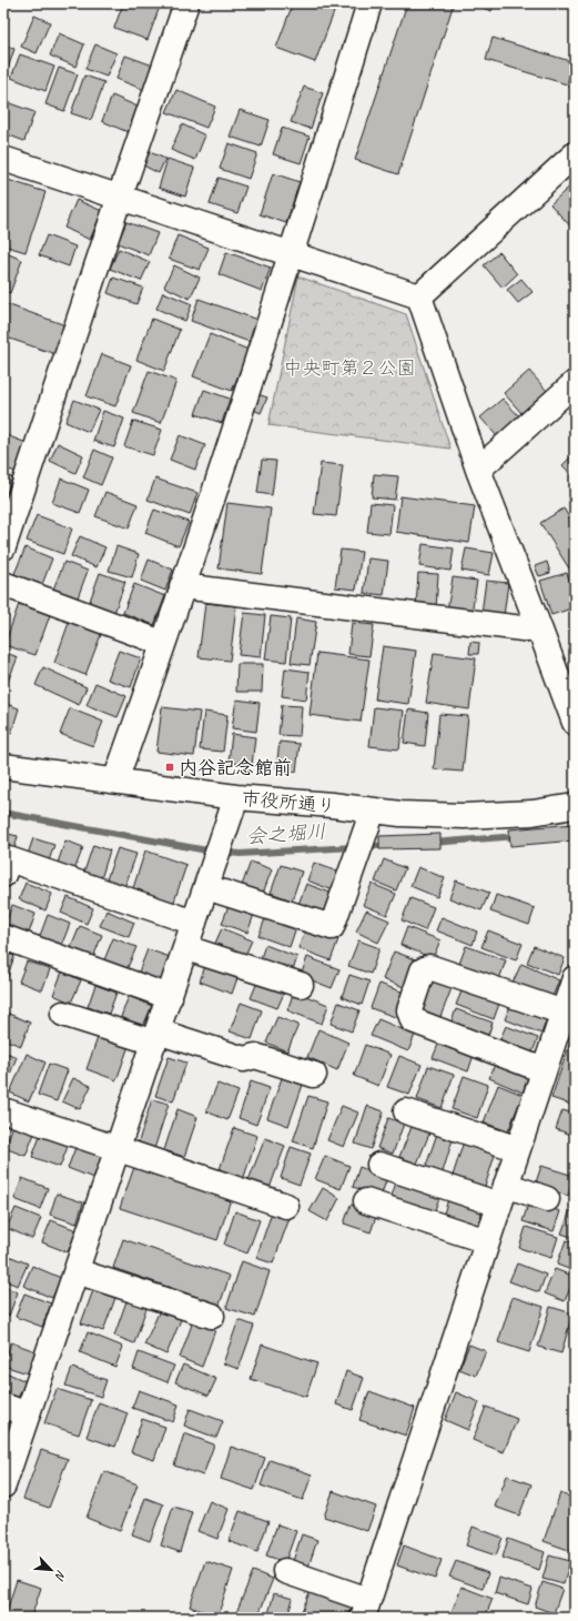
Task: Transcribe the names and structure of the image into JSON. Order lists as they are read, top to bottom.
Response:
{
  "streets": {
    "street": ["市役所通り"]
  },
  "water": ["会之堀川"],
  "parks": ["中央町第２公園"],
  "places": {
    "transit": ["内谷記念館前"]
  },
  "north": "bottom right"
}
